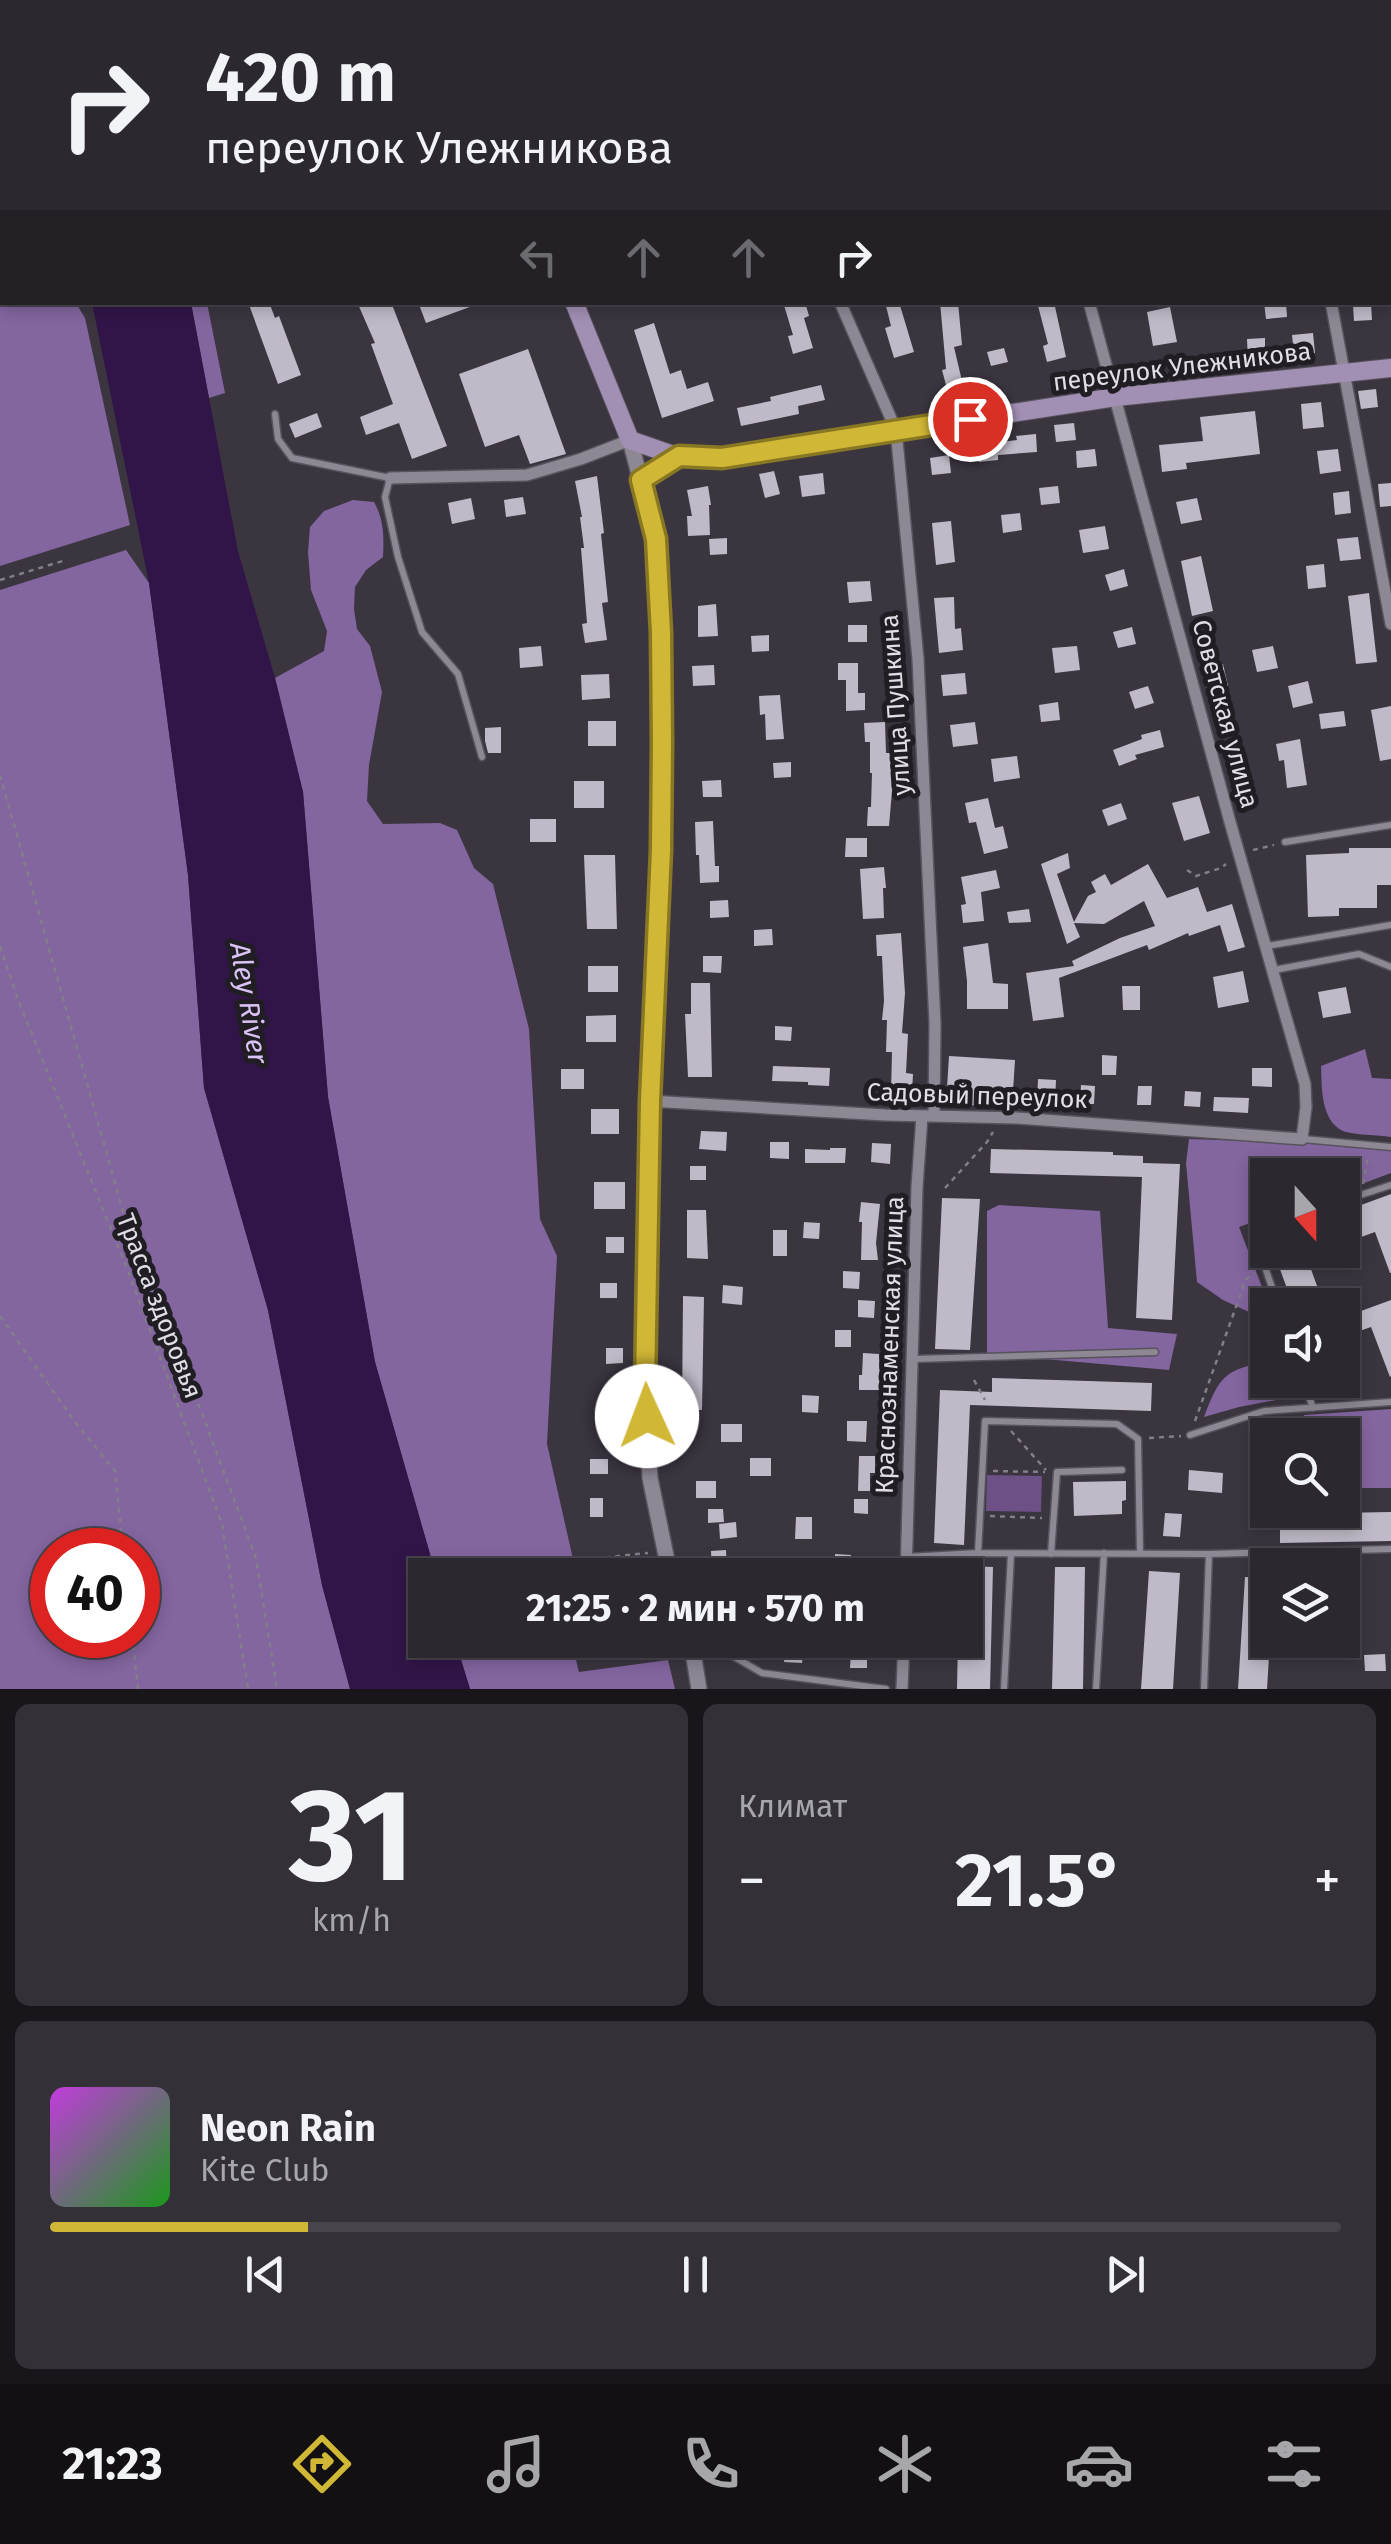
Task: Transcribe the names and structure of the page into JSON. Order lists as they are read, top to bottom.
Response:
{
  "streets": {
    "main road": ["переулок Улежникова"],
    "street": [
      "улица Пушкина",
      "Советская улица",
      "Садовый переулок",
      "Краснознаменская улица"
    ],
    "path": ["Трасса здоровья"]
  },
  "crossings": [
    ["переулок Улежникова", "улица Пушкина"],
    ["переулок Улежникова", "Советская улица"],
    ["улица Пушкина", "Садовый переулок"],
    ["улица Пушкина", "Краснознаменская улица"],
    ["Советская улица", "Садовый переулок"],
    ["Садовый переулок", "Краснознаменская улица"]
  ],
  "water": ["Aley River"],
  "north": "bottom",
  "page": {
    "turn": ["420 m", "переулок Улежникова"],
    "limit": "40",
    "trip": "21:25 · 2 мин · 570 m",
    "tile": [
      ["31", "km/h"],
      "Климат"
    ],
    "heat": ["−", "21.5°", "+"],
    "song": ["Neon Rain", "Kite Club"],
    "tabs": "21:23"
  }
}
